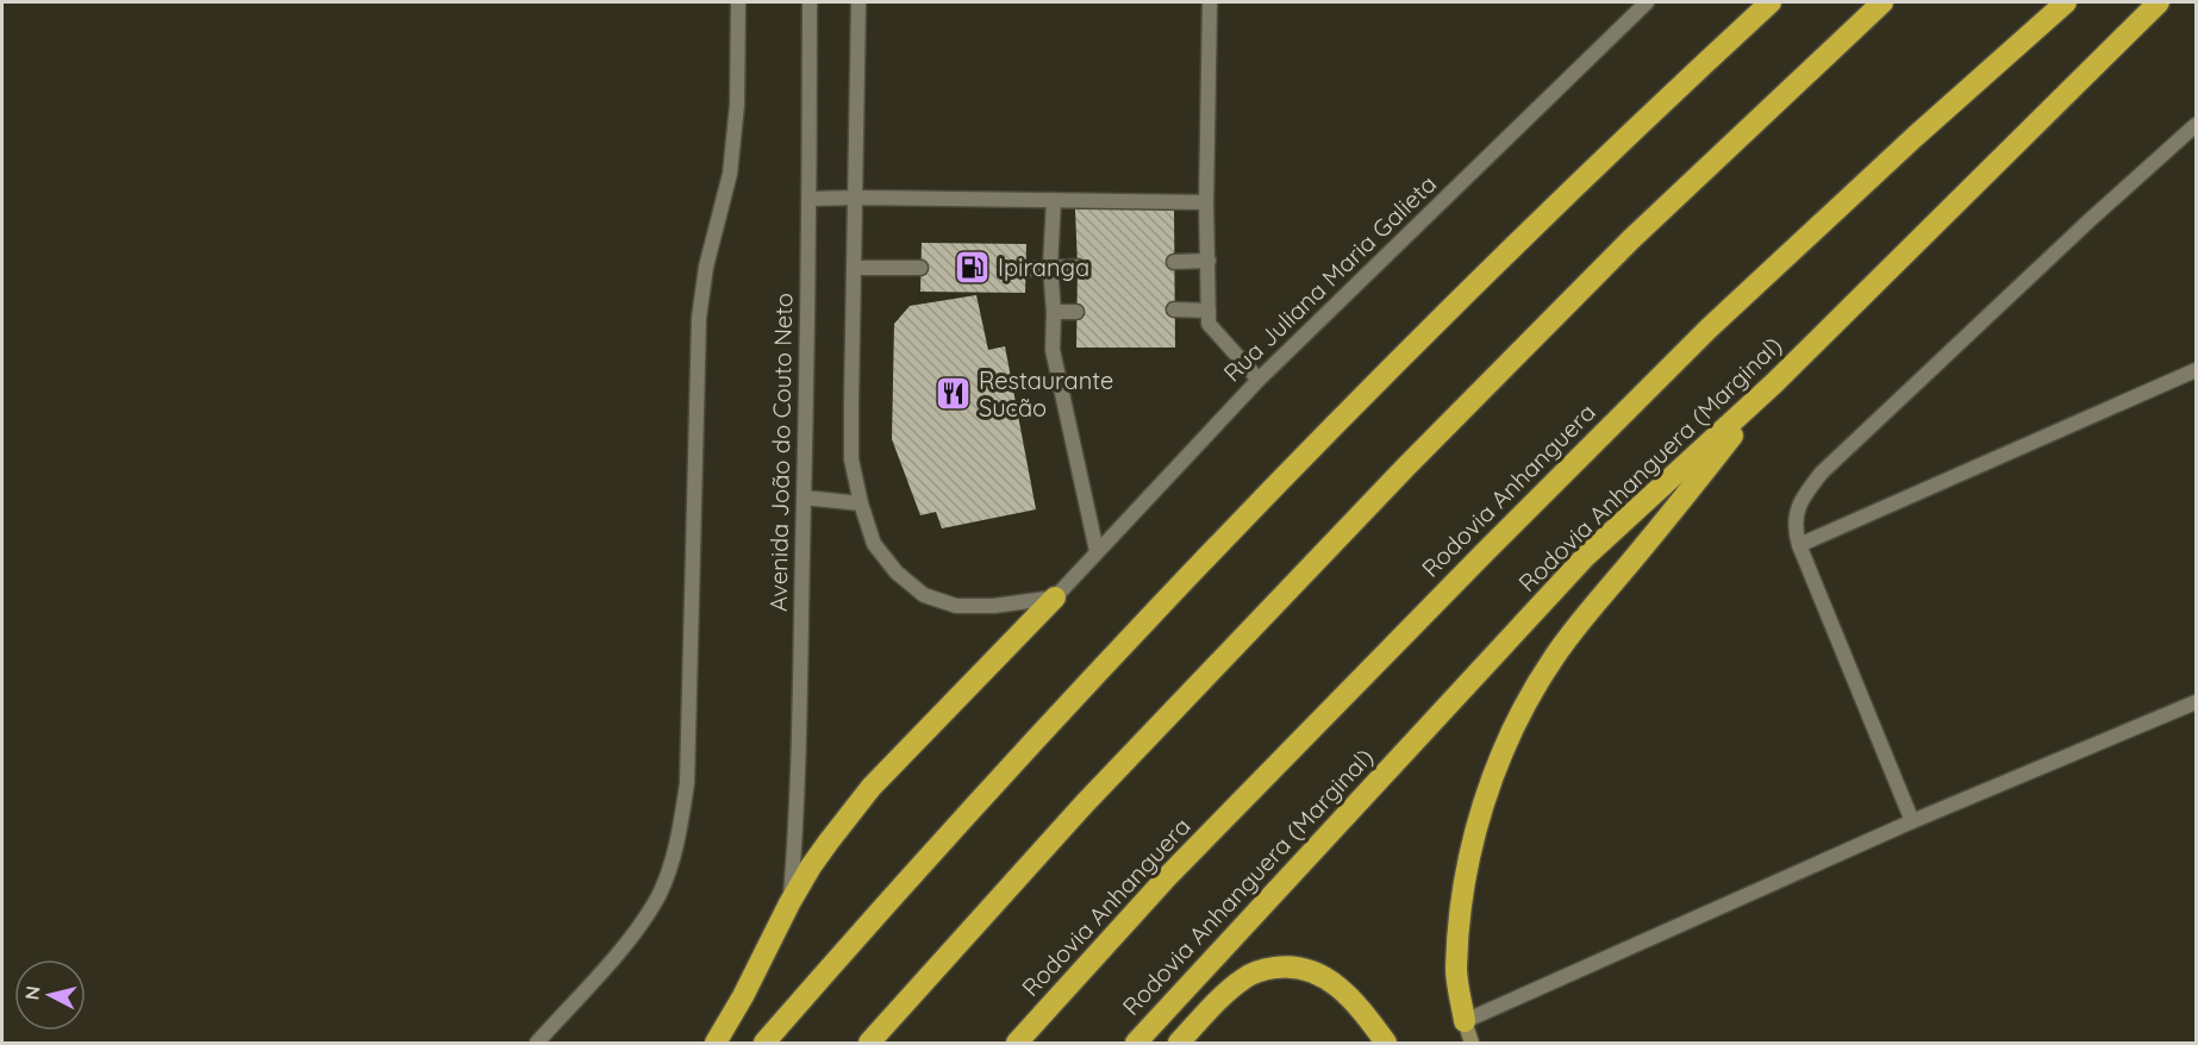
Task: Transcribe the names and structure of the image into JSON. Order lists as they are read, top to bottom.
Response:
{
  "streets": {
    "highway": ["Rodovia Anhanguera (Marginal)", "Rodovia Anhanguera"],
    "street": ["Rua Juliana Maria Galieta", "Avenida João do Couto Neto"]
  },
  "places": {
    "fuel station": ["Ipiranga"],
    "restaurant": ["Restaurante Sucão"]
  },
  "north": "left"
}
